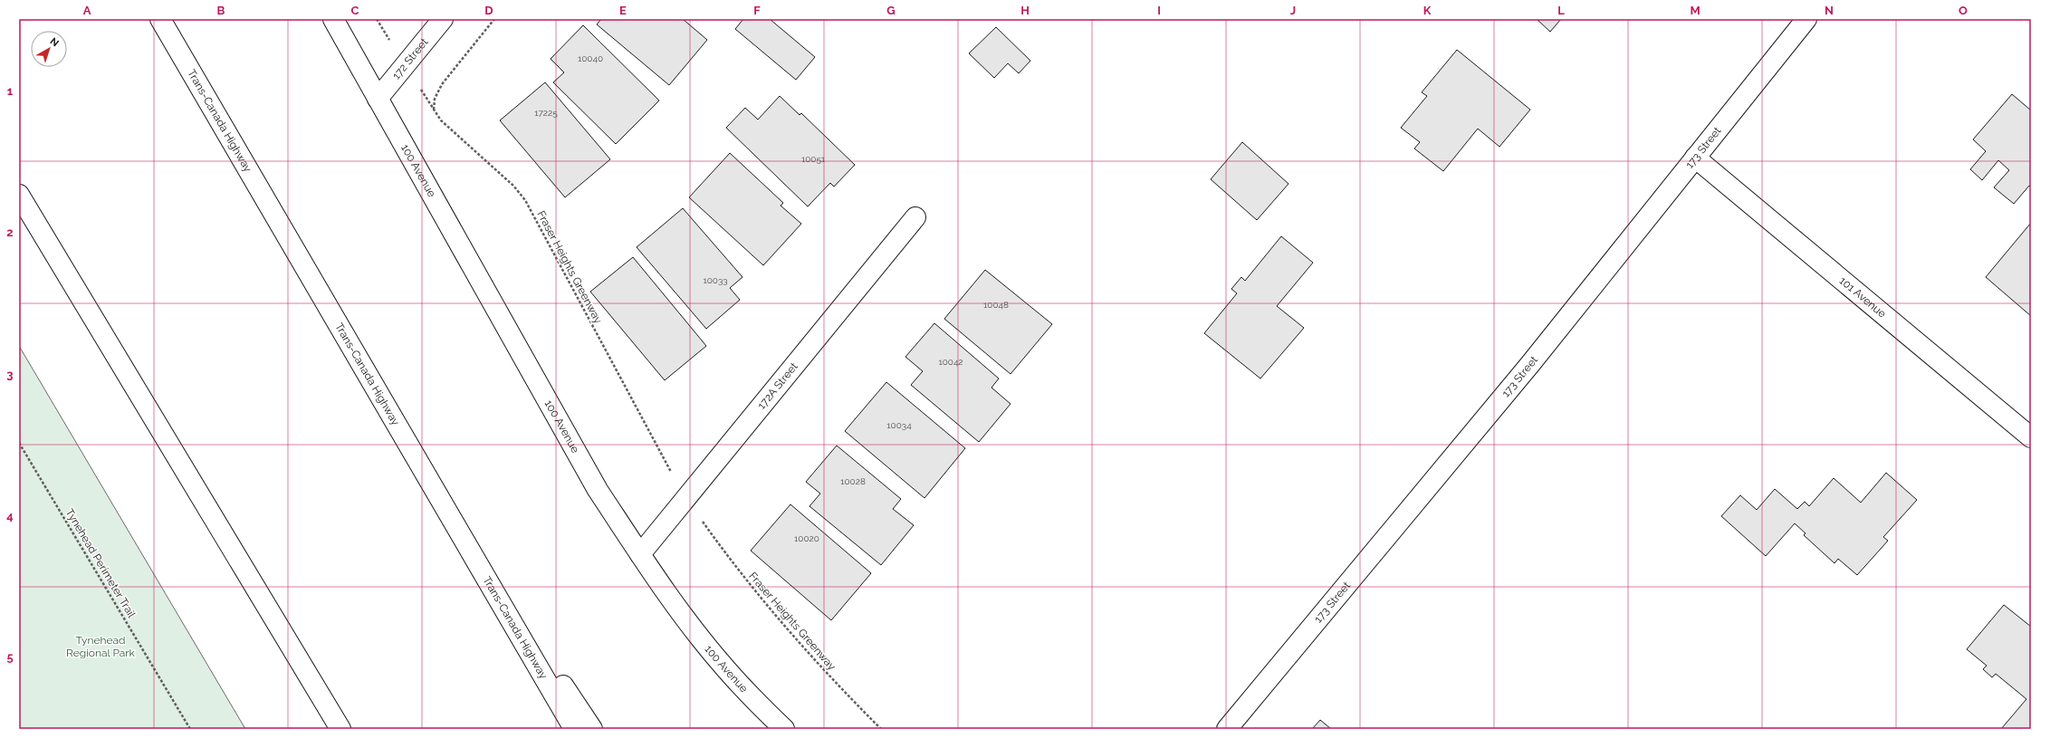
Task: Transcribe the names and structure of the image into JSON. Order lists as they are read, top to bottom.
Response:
{
  "streets": {
    "main road": [
      "172 Street",
      "Trans-Canada Highway",
      "173 Street",
      "100 Avenue",
      "101 Avenue",
      "172A Street"
    ],
    "path": ["Fraser Heights Greenway", "Tynehead Perimeter Trail"]
  },
  "crossings": [
    ["172 Street", "100 Avenue"],
    ["173 Street", "101 Avenue"],
    ["100 Avenue", "172A Street"]
  ],
  "parks": ["Tynehead Regional Park"],
  "house_numbers": [
    "10040",
    "17225",
    "10051",
    "10033",
    "10048",
    "10042",
    "10034",
    "10028",
    "10020"
  ],
  "north": "top right",
  "grid": {
    "columns": [
      "A",
      "B",
      "C",
      "D",
      "E",
      "F",
      "G",
      "H",
      "I",
      "J",
      "K",
      "L",
      "M",
      "N",
      "O"
    ],
    "rows": [
      "1",
      "2",
      "3",
      "4",
      "5"
    ]
  }
}
